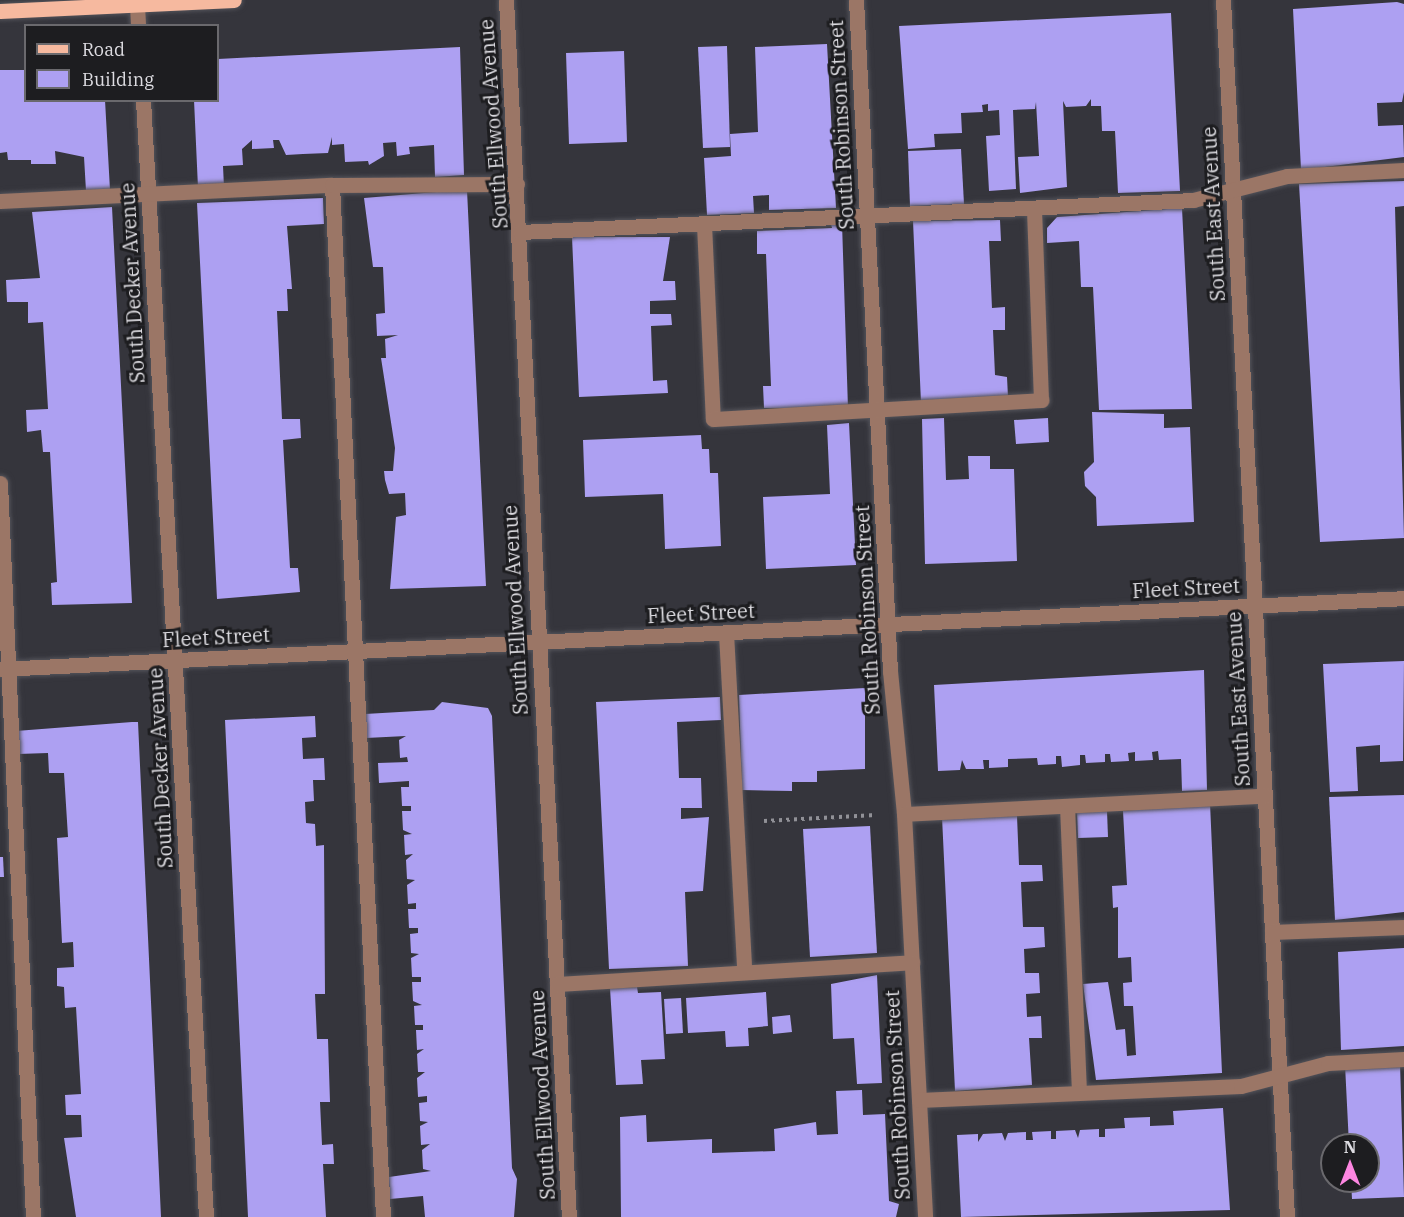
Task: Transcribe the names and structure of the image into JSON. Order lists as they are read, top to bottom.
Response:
{
  "streets": {
    "street": [
      "South Ellwood Avenue",
      "South Robinson Street",
      "South East Avenue",
      "South Decker Avenue",
      "Fleet Street"
    ]
  },
  "crossings": [
    ["South Ellwood Avenue", "Fleet Street"],
    ["South Robinson Street", "Fleet Street"],
    ["South East Avenue", "Fleet Street"],
    ["South Decker Avenue", "Fleet Street"]
  ],
  "legend": ["Road", "Building"],
  "north": "top"
}
